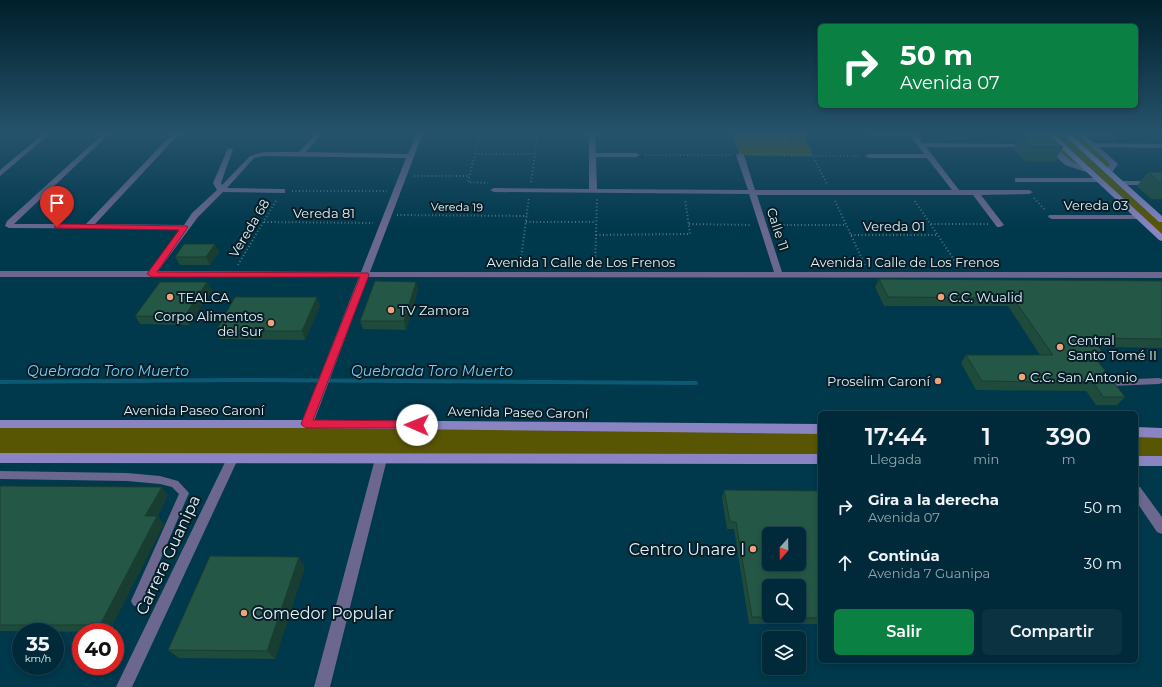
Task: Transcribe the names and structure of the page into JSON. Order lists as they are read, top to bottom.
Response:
{
  "streets": {
    "street": [
      "Vereda 03",
      "Calle 11",
      "Avenida 1 Calle de Los Frenos",
      "Avenida Paseo Caroní",
      "Carrera Guanipa"
    ],
    "path": [
      "Vereda 19",
      "Vereda 81",
      "Vereda 01",
      "Vereda 68"
    ]
  },
  "crossings": [
    ["Vereda 19", "Vereda 81"],
    ["Vereda 81", "Vereda 68"],
    ["Vereda 01", "Calle 11"],
    ["Vereda 68", "Avenida 1 Calle de Los Frenos"],
    ["Calle 11", "Avenida 1 Calle de Los Frenos"]
  ],
  "water": ["Quebrada Toro Muerto"],
  "places": [
    "TEALCA",
    "C.C. Wualid",
    "TV Zamora",
    "Corpo Alimentos del Sur",
    "Central Santo Tomé II",
    "C.C. San Antonio",
    "Proselim Caroní",
    "Centro Unare I",
    "Comedor Popular"
  ],
  "north": "bottom",
  "page": {
    "turn": ["50 m", "Avenida 07"],
    "eta": [
      "17:44",
      "Llegada",
      "1",
      "min",
      "390",
      "m"
    ],
    "list": [
      {
        "name": "Gira a la derecha",
        "note": "Avenida 07",
        "value": "50 m"
      },
      {
        "name": "Continúa",
        "note": "Avenida 7 Guanipa",
        "value": "30 m"
      }
    ],
    "buttons": ["Salir", "Compartir"],
    "speed": "35 km/h",
    "limit": "40"
  }
}
